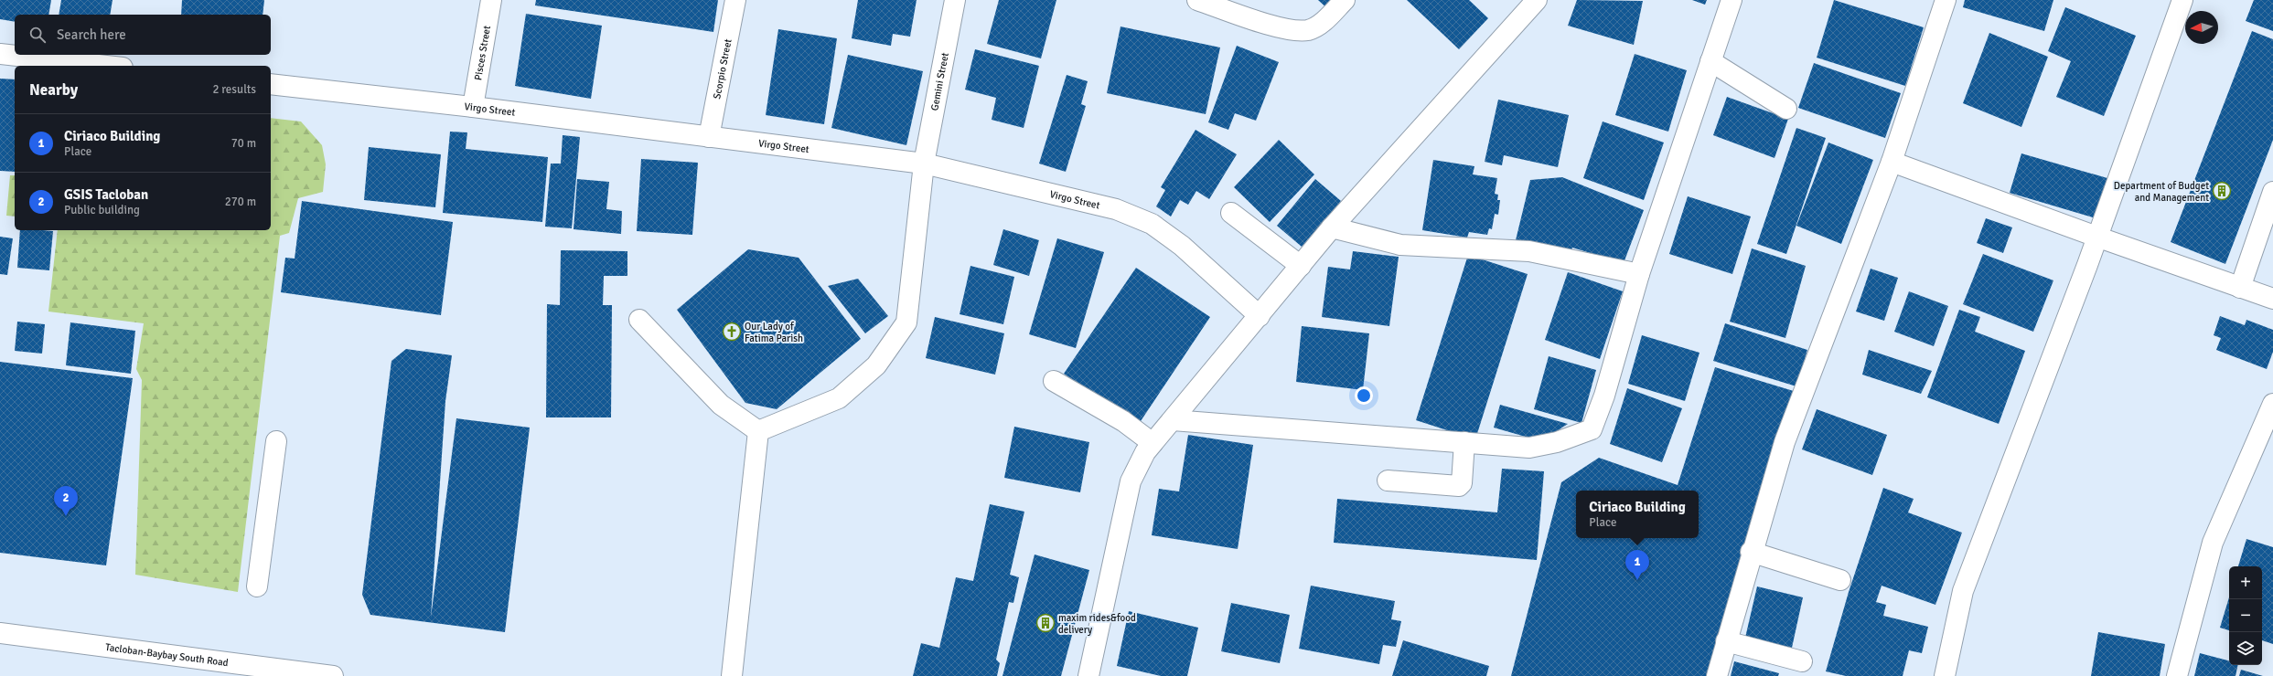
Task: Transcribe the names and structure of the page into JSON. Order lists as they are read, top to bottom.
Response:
{
  "streets": {
    "street": [
      "Pisces Street",
      "Scorpio Street",
      "Gemini Street",
      "Virgo Street",
      "Tacloban-Baybay South Road"
    ]
  },
  "crossings": [
    ["Pisces Street", "Virgo Street"],
    ["Scorpio Street", "Virgo Street"],
    ["Gemini Street", "Virgo Street"]
  ],
  "places": {
    "building": ["Department of Budget and Management", "maxim rides&food delivery"],
    "church": ["Our Lady of Fatima Parish"]
  },
  "north": "left",
  "page": {
    "search": "Search here",
    "heading": ["Nearby", "2 results"],
    "list": [
      {
        "mark": "1",
        "name": "Ciriaco Building",
        "note": "Place",
        "value": "70 m"
      },
      {
        "mark": "2",
        "name": "GSIS Tacloban",
        "note": "Public building",
        "value": "270 m"
      }
    ],
    "pins": ["2", "1"],
    "popup": ["Ciriaco Building", "Place"],
    "map_buttons": ["+", "−"]
  }
}
